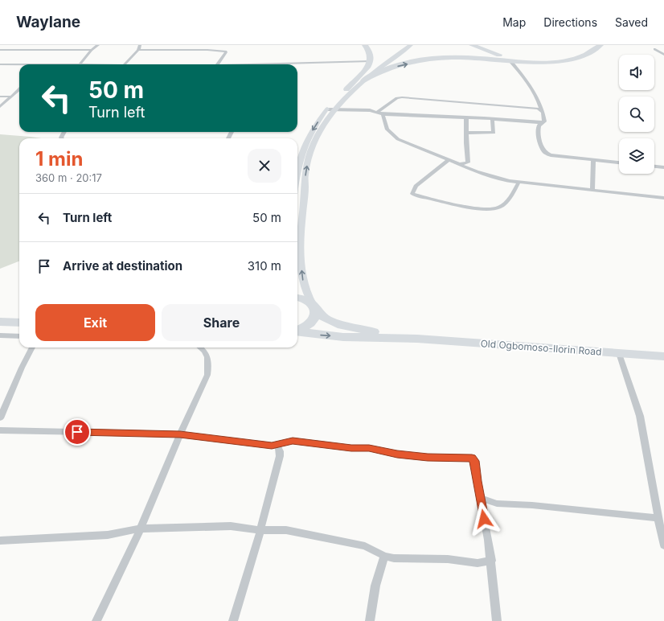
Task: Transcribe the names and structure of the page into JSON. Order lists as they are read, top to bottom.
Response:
{
  "streets": {
    "highway": ["Old Ogbomoso-Ilorin Road"]
  },
  "page": {
    "header": "Waylane",
    "nav": ["Map", "Directions", "Saved"],
    "turn": ["50 m", "Turn left"],
    "heading": ["1 min", "360 m · 20:17"],
    "list": [
      {
        "name": "Turn left",
        "value": "50 m"
      },
      {
        "name": "Arrive at destination",
        "value": "310 m"
      }
    ],
    "buttons": ["Exit", "Share"]
  }
}
